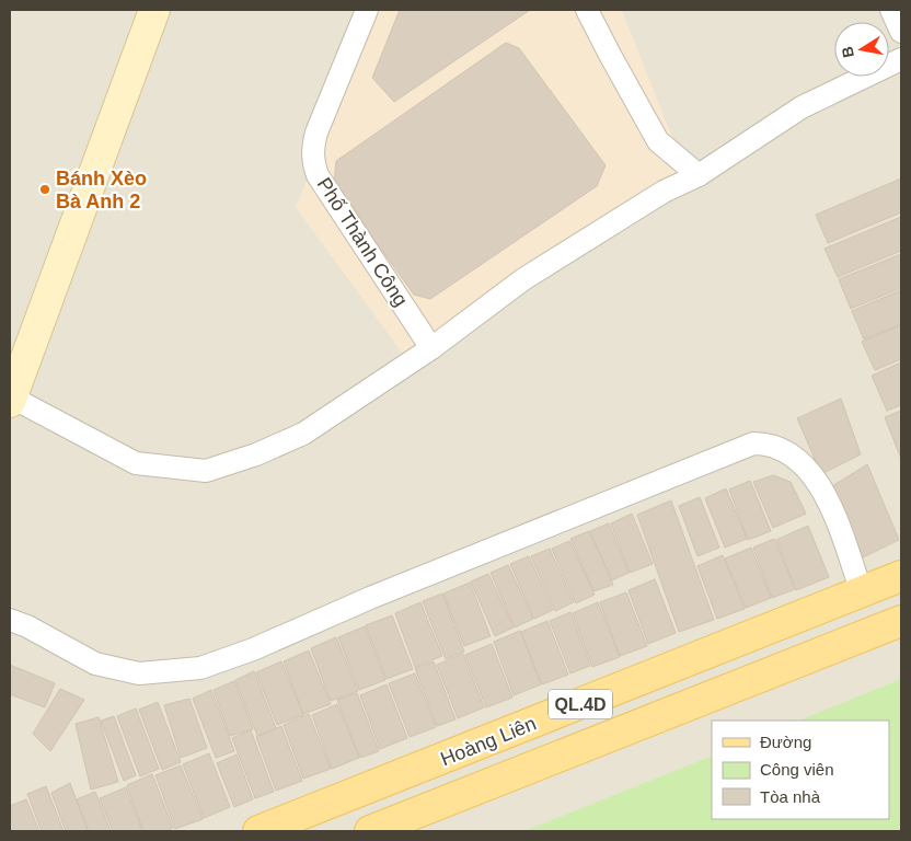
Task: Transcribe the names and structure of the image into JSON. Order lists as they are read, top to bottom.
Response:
{
  "streets": {
    "main road": ["QL.4D", "Hoàng Liên"],
    "street": ["Phố Thành Công"]
  },
  "places": ["Bánh Xèo Bà Anh 2"],
  "legend": ["Đường", "Công viên", "Tòa nhà"],
  "north": "left"
}
